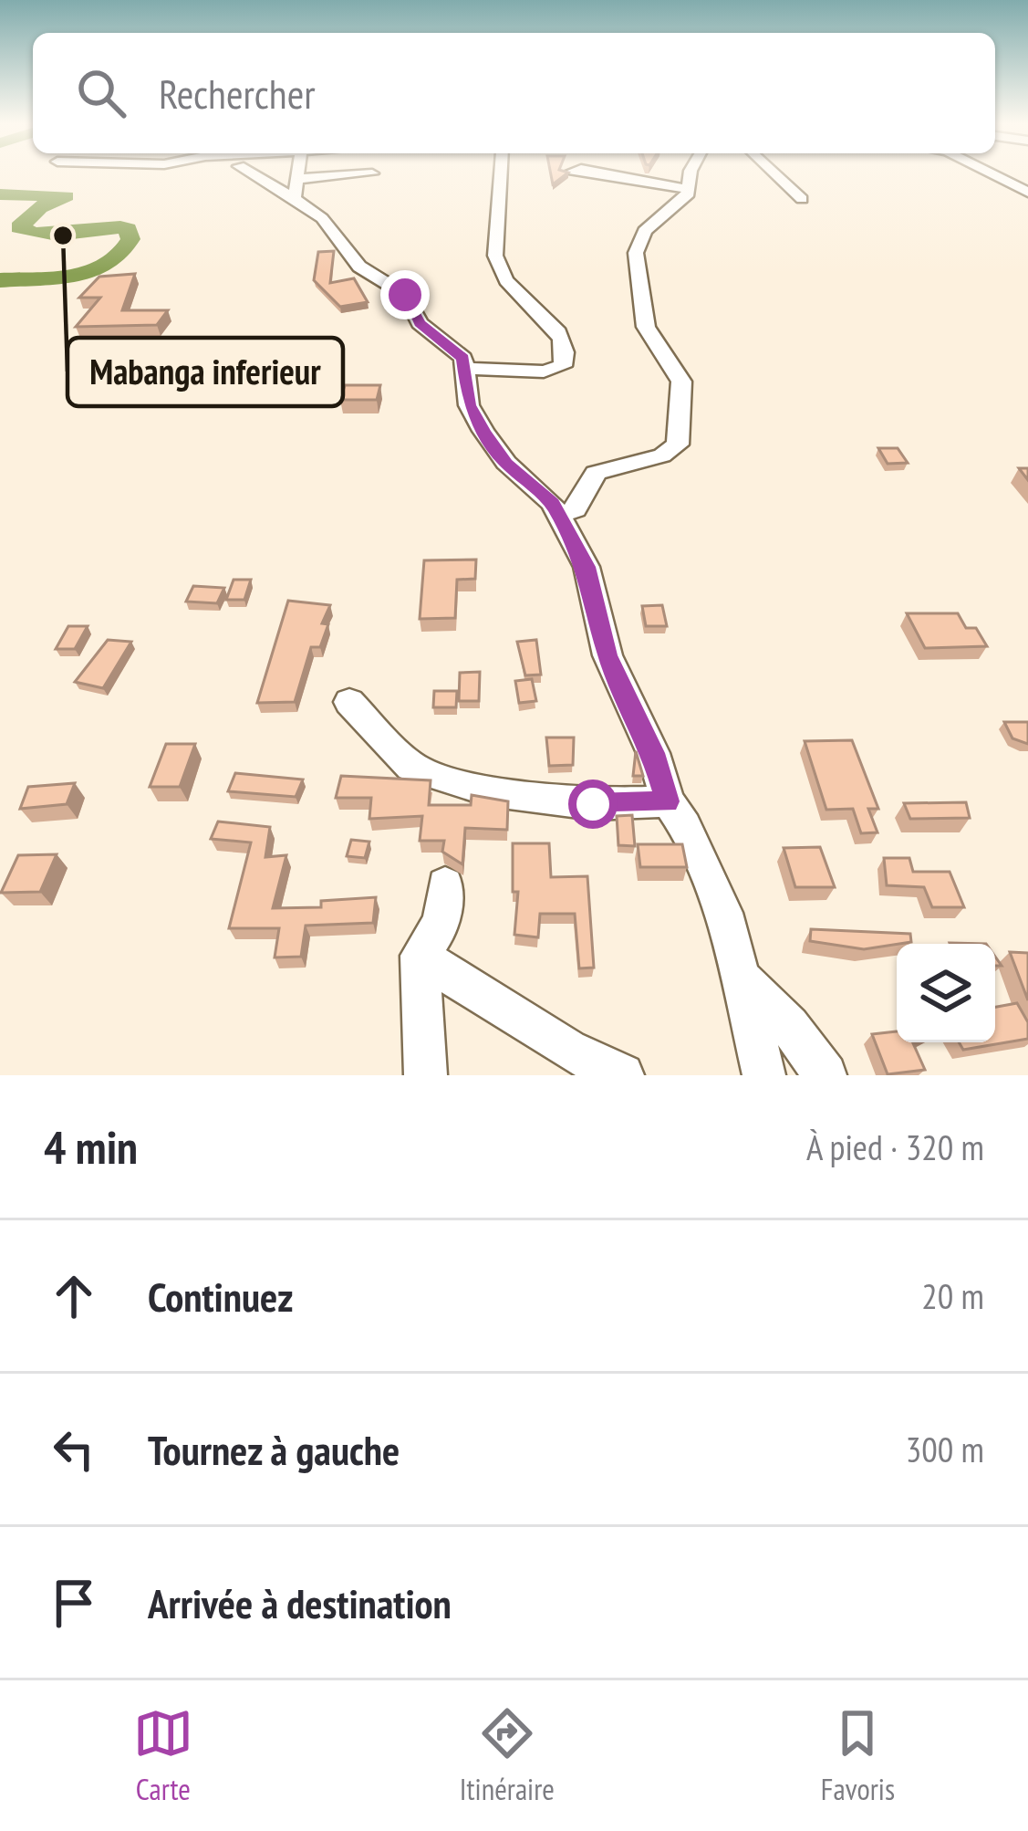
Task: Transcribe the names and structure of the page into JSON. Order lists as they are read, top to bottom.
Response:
{
  "places": ["Mabanga inferieur"],
  "page": {
    "search": "Rechercher",
    "heading": ["4 min", "À pied · 320 m"],
    "list": [
      ["Continuez", "20 m"],
      ["Tournez à gauche", "300 m"],
      "Arrivée à destination"
    ],
    "nav": ["Carte", "Itinéraire", "Favoris"]
  }
}
